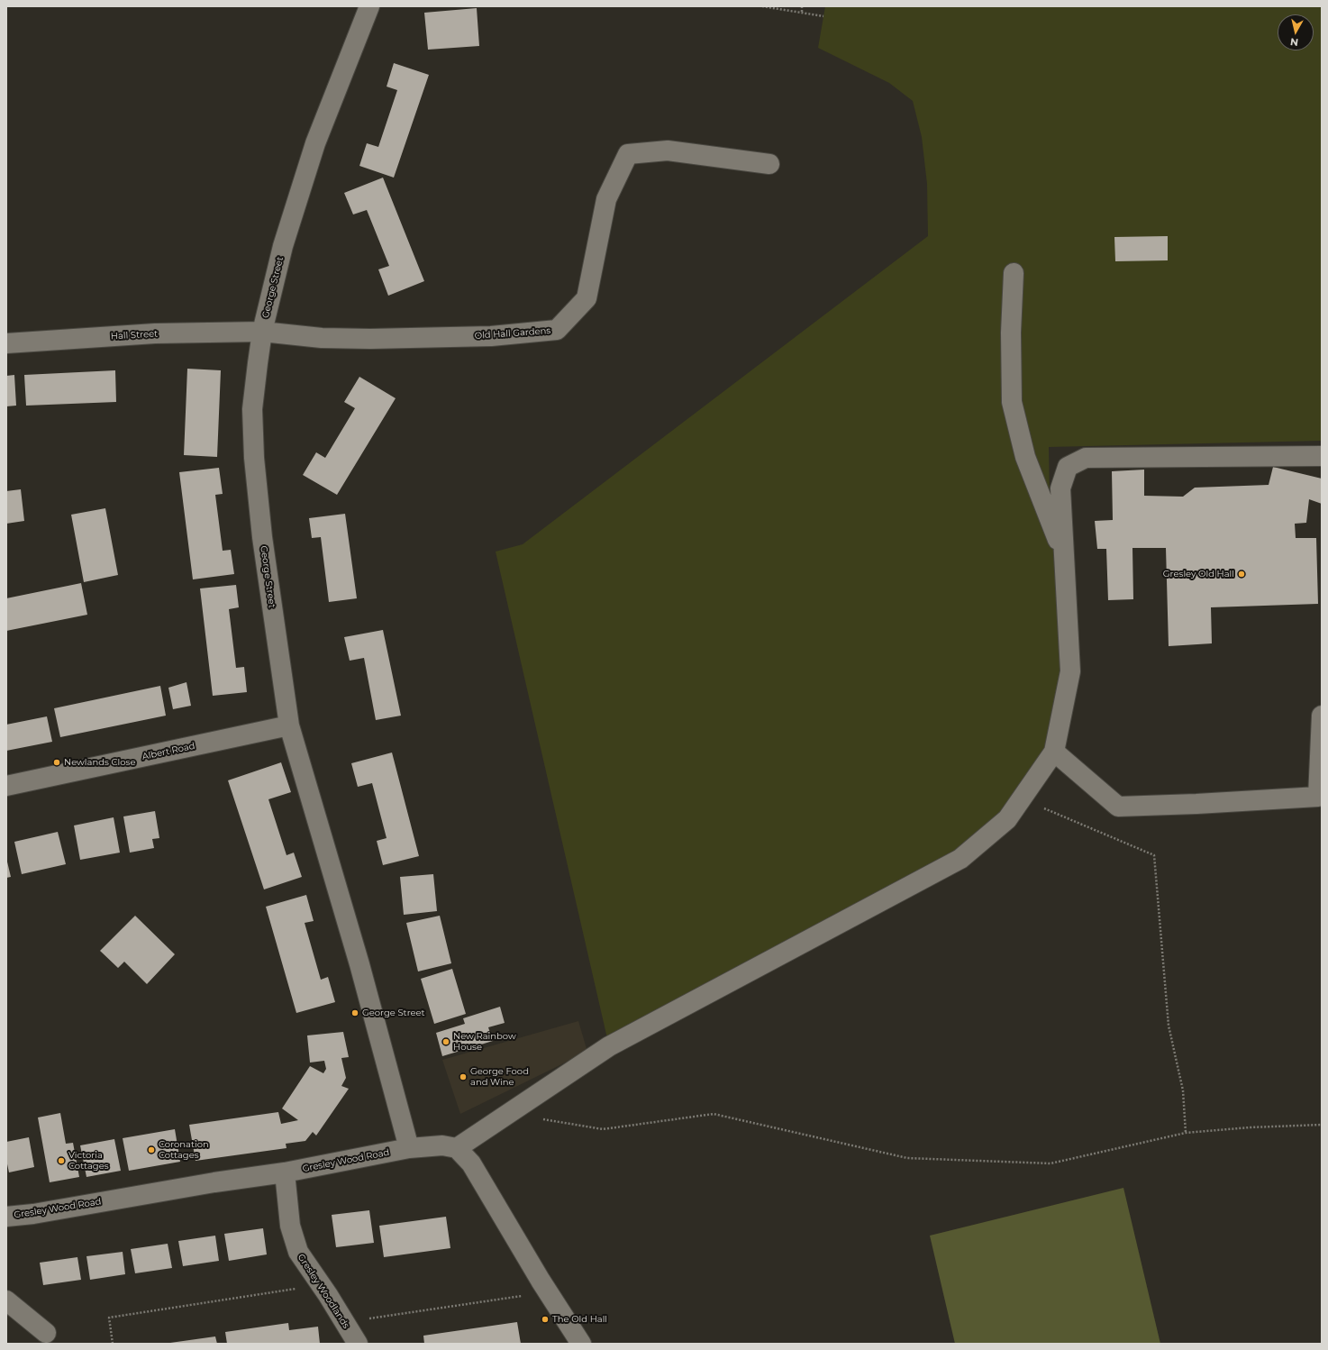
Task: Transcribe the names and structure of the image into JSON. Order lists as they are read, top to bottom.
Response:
{
  "streets": {
    "street": [
      "George Street",
      "Old Hall Gardens",
      "Hall Street",
      "Albert Road",
      "Gresley Wood Road",
      "Gresley Woodlands"
    ]
  },
  "crossings": [
    ["George Street", "Old Hall Gardens"],
    ["George Street", "Hall Street"],
    ["George Street", "Albert Road"],
    ["George Street", "Gresley Wood Road"],
    ["Old Hall Gardens", "Hall Street"],
    ["Gresley Wood Road", "Gresley Woodlands"]
  ],
  "places": [
    "Gresley Old Hall",
    "Newlands Close",
    "George Street",
    "New Rainbow House",
    "George Food and Wine",
    "Coronation Cottages",
    "Victoria Cottages",
    "The Old Hall"
  ],
  "north": "bottom"
}
